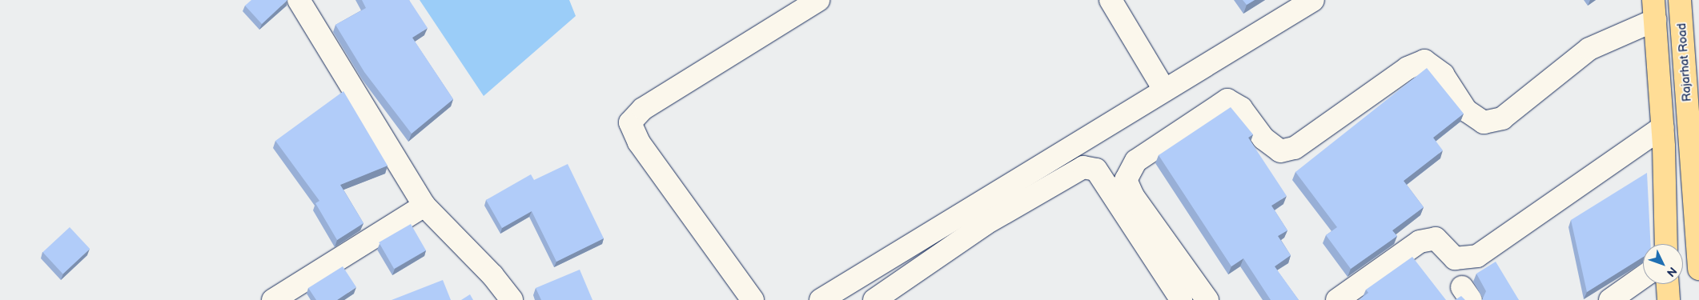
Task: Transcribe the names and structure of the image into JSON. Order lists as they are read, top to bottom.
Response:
{
  "streets": {
    "main road": ["Rajarhat Road"]
  },
  "north": "bottom right"
}
